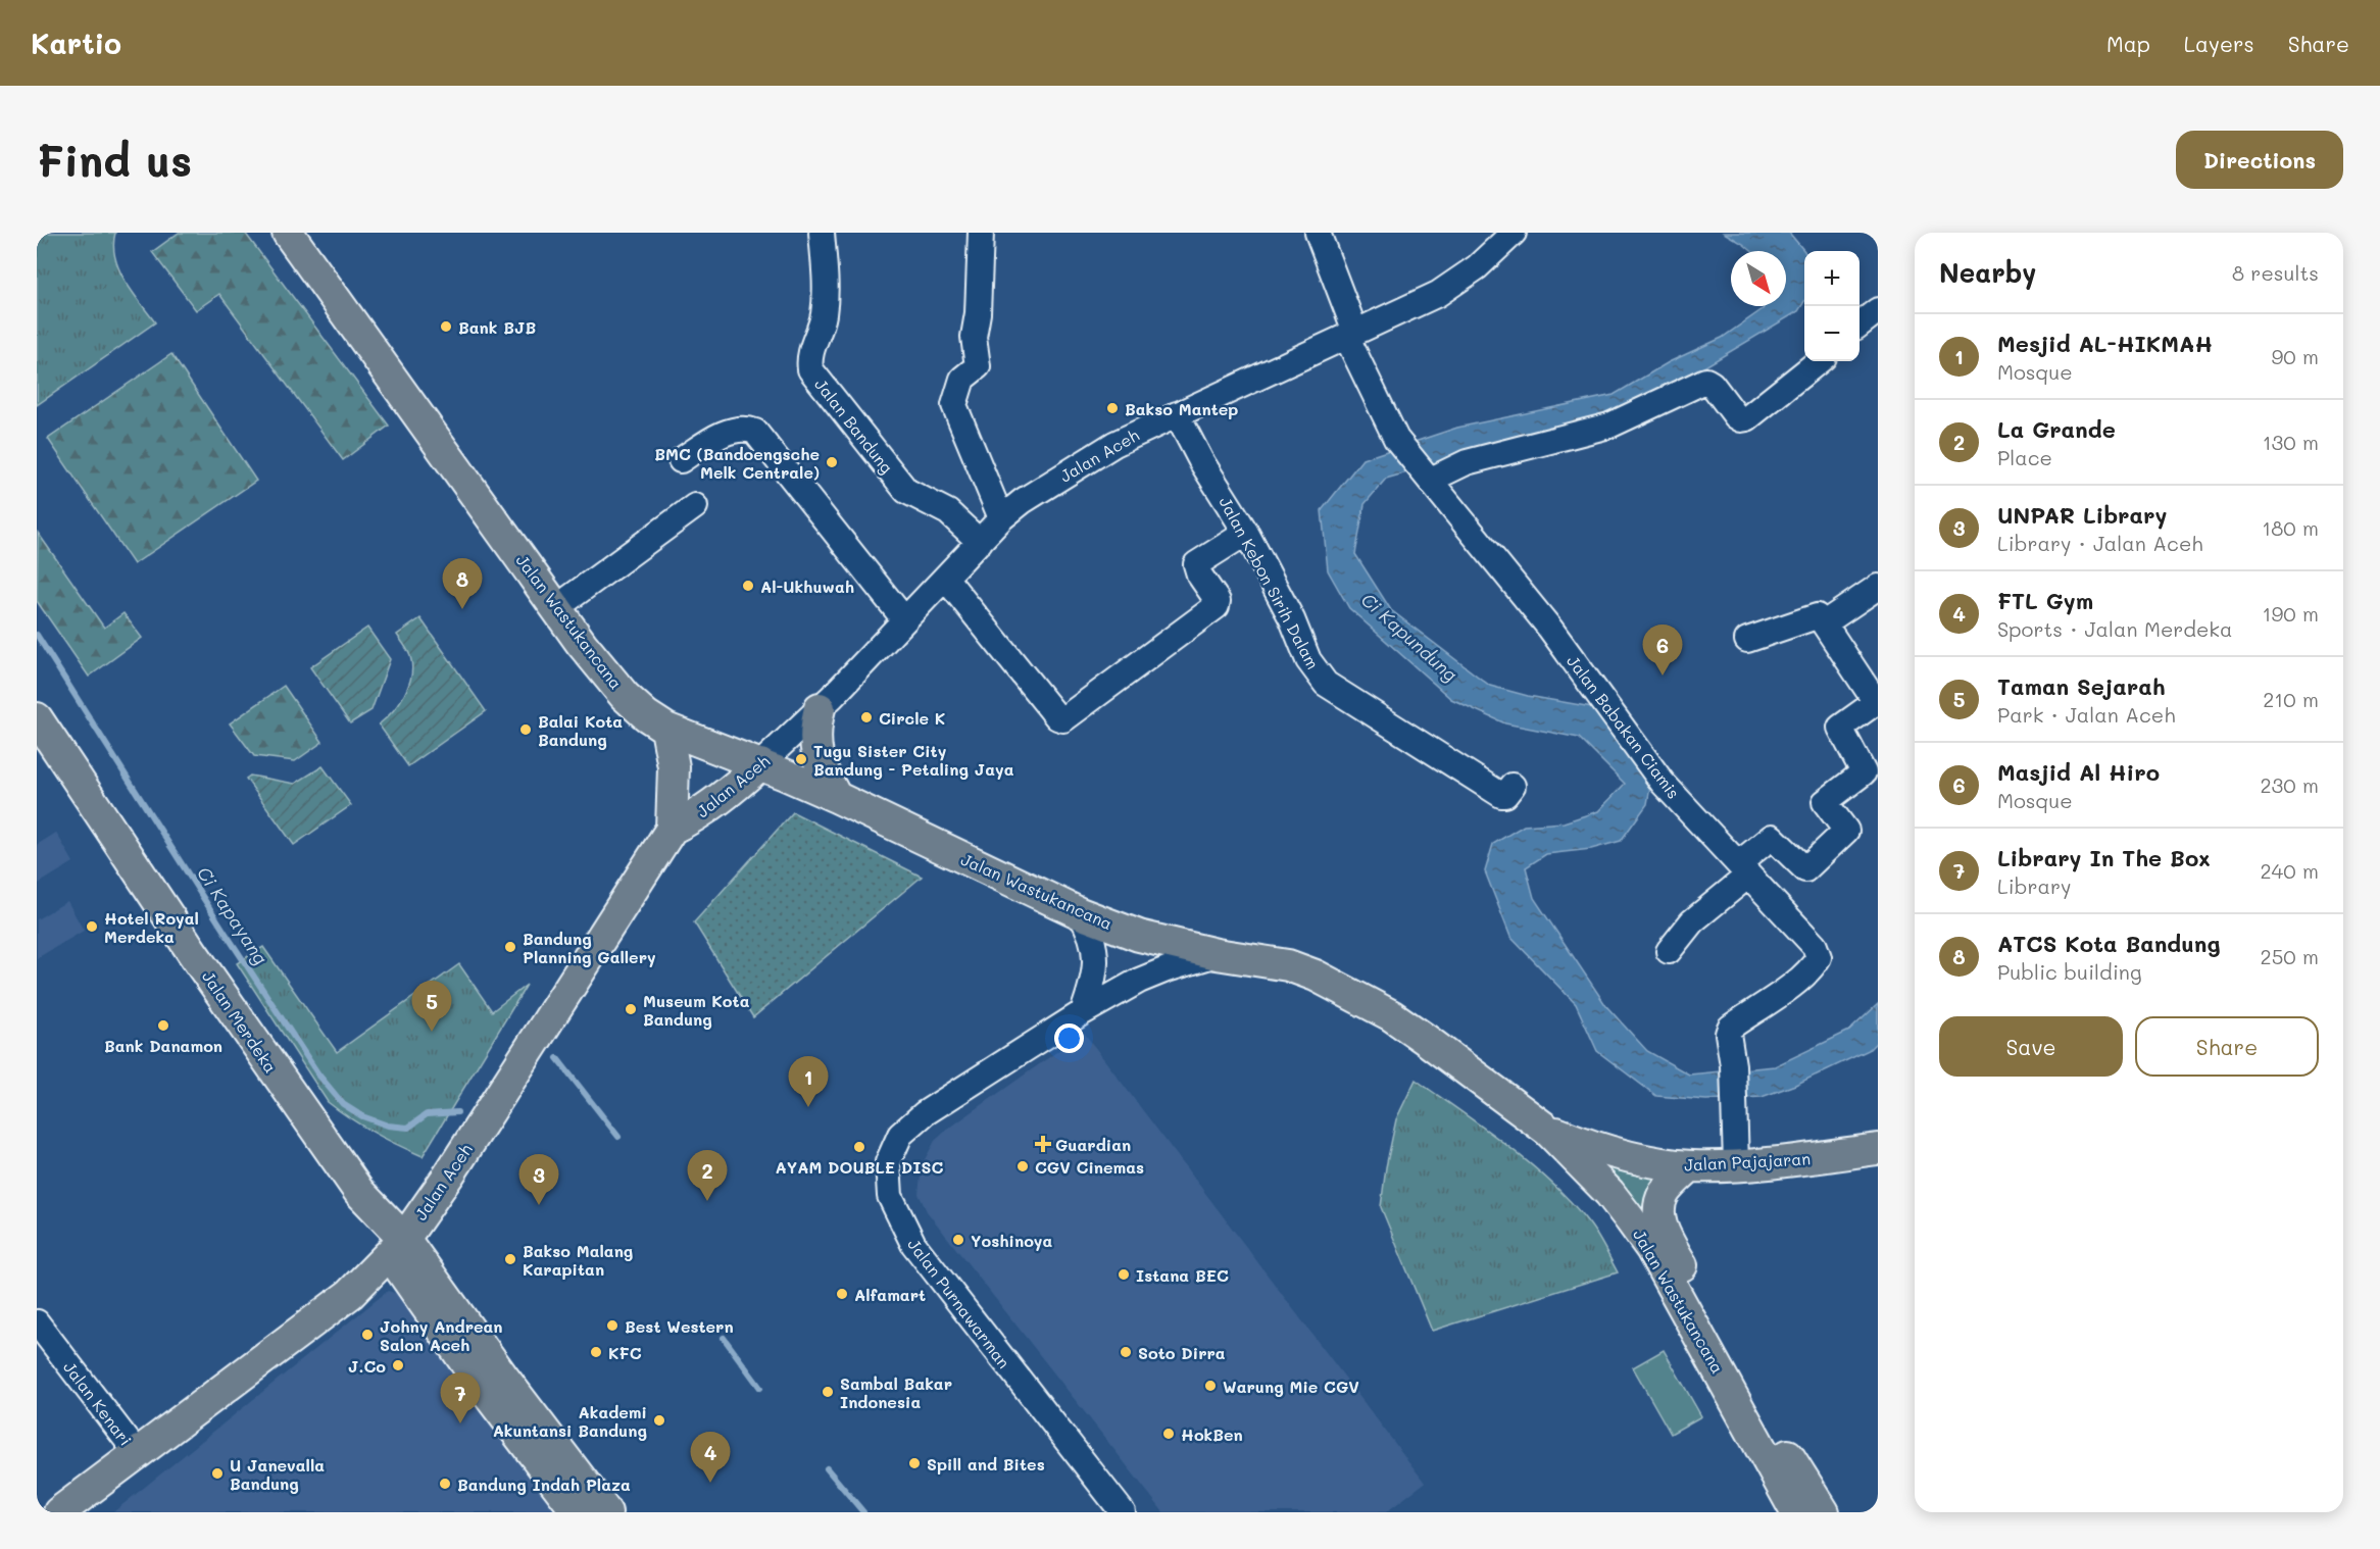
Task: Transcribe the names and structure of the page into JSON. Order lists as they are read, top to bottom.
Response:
{
  "streets": {
    "main road": [
      "Jalan Aceh",
      "Jalan Wastukancana",
      "Jalan Merdeka",
      "Jalan Pajajaran"
    ],
    "street": [
      "Jalan Bandung",
      "Jalan Kebon Sirih Dalam",
      "Jalan Babakan Ciamis",
      "Jalan Purnawarman",
      "Jalan Kenari"
    ]
  },
  "crossings": [
    ["Jalan Bandung", "Jalan Aceh"],
    ["Jalan Aceh", "Jalan Kebon Sirih Dalam"],
    ["Jalan Aceh", "Jalan Wastukancana"],
    ["Jalan Aceh", "Jalan Babakan Ciamis"],
    ["Jalan Aceh", "Jalan Merdeka"],
    ["Jalan Aceh", "Jalan Kenari"],
    ["Jalan Wastukancana", "Jalan Pajajaran"],
    ["Jalan Wastukancana", "Jalan Purnawarman"],
    ["Jalan Babakan Ciamis", "Jalan Pajajaran"]
  ],
  "water": ["Ci Kapundung", "Ci Kapayang"],
  "places": {
    "other": [
      "Bank BJB",
      "Bakso Mantep",
      "BMC (Bandoengsche Melk Centrale)",
      "Al-Ukhuwah",
      "Circle K",
      "Balai Kota Bandung",
      "Tugu Sister City Bandung - Petaling Jaya",
      "Hotel Royal Merdeka",
      "Bandung Planning Gallery",
      "Museum Kota Bandung",
      "Bank Danamon",
      "AYAM DOUBLE DISC",
      "CGV Cinemas",
      "Yoshinoya",
      "Bakso Malang Karapitan",
      "Istana BEC",
      "Alfamart",
      "Best Western",
      "Johny Andrean Salon Aceh",
      "KFC",
      "Soto Dirra",
      "J.Co",
      "Warung Mie CGV",
      "Sambal Bakar Indonesia",
      "Akademi Akuntansi Bandung",
      "HokBen",
      "Spill and Bites",
      "U Janevalla Bandung",
      "Bandung Indah Plaza"
    ],
    "health": ["Guardian"]
  },
  "north": "bottom right",
  "page": {
    "header": "Kartio",
    "nav": ["Map", "Layers", "Share"],
    "buttons": [
      "Directions",
      ["Save", "Share"]
    ],
    "title": "Find us",
    "heading": ["Nearby", "8 results"],
    "map_buttons": ["+", "−"],
    "list": [
      {
        "mark": "1",
        "name": "Mesjid AL-HIKMAH",
        "note": "Mosque",
        "value": "90 m"
      },
      {
        "mark": "2",
        "name": "La Grande",
        "note": "Place",
        "value": "130 m"
      },
      {
        "mark": "3",
        "name": "UNPAR Library",
        "note": "Library · Jalan Aceh",
        "value": "180 m"
      },
      {
        "mark": "4",
        "name": "FTL Gym",
        "note": "Sports · Jalan Merdeka",
        "value": "190 m"
      },
      {
        "mark": "5",
        "name": "Taman Sejarah",
        "note": "Park · Jalan Aceh",
        "value": "210 m"
      },
      {
        "mark": "6",
        "name": "Masjid Al Hiro",
        "note": "Mosque",
        "value": "230 m"
      },
      {
        "mark": "7",
        "name": "Library In The Box",
        "note": "Library",
        "value": "240 m"
      },
      {
        "mark": "8",
        "name": "ATCS Kota Bandung",
        "note": "Public building",
        "value": "250 m"
      }
    ],
    "pins": [
      "8",
      "6",
      "5",
      "1",
      "2",
      "3",
      "7",
      "4"
    ]
  }
}
